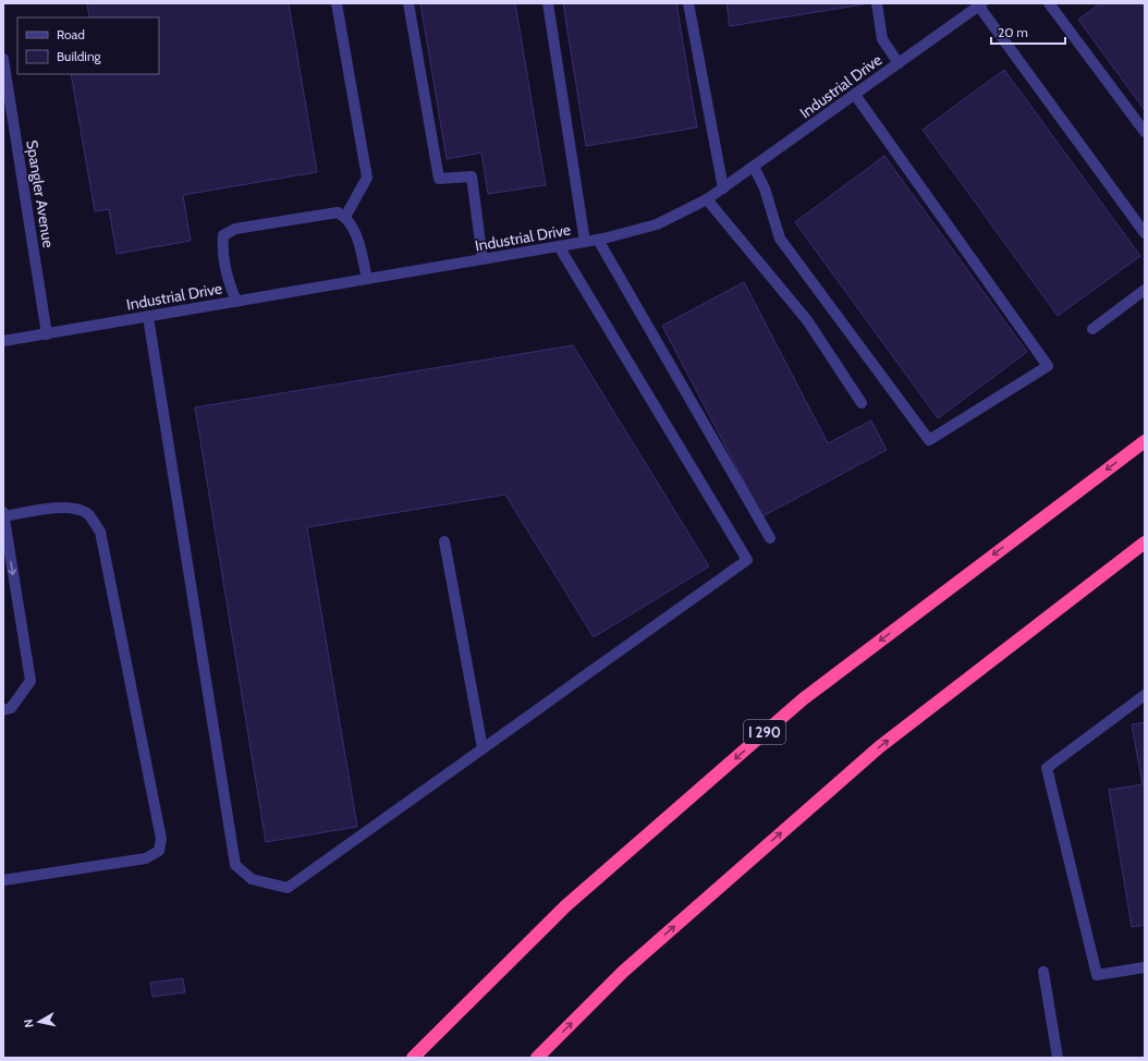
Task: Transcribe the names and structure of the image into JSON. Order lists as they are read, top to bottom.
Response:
{
  "streets": {
    "highway": ["I 290"],
    "street": ["Industrial Drive", "Spangler Avenue"]
  },
  "crossings": [
    ["Industrial Drive", "Spangler Avenue"]
  ],
  "legend": ["Road", "Building"],
  "scale_bar": "20 m",
  "north": "left"
}
